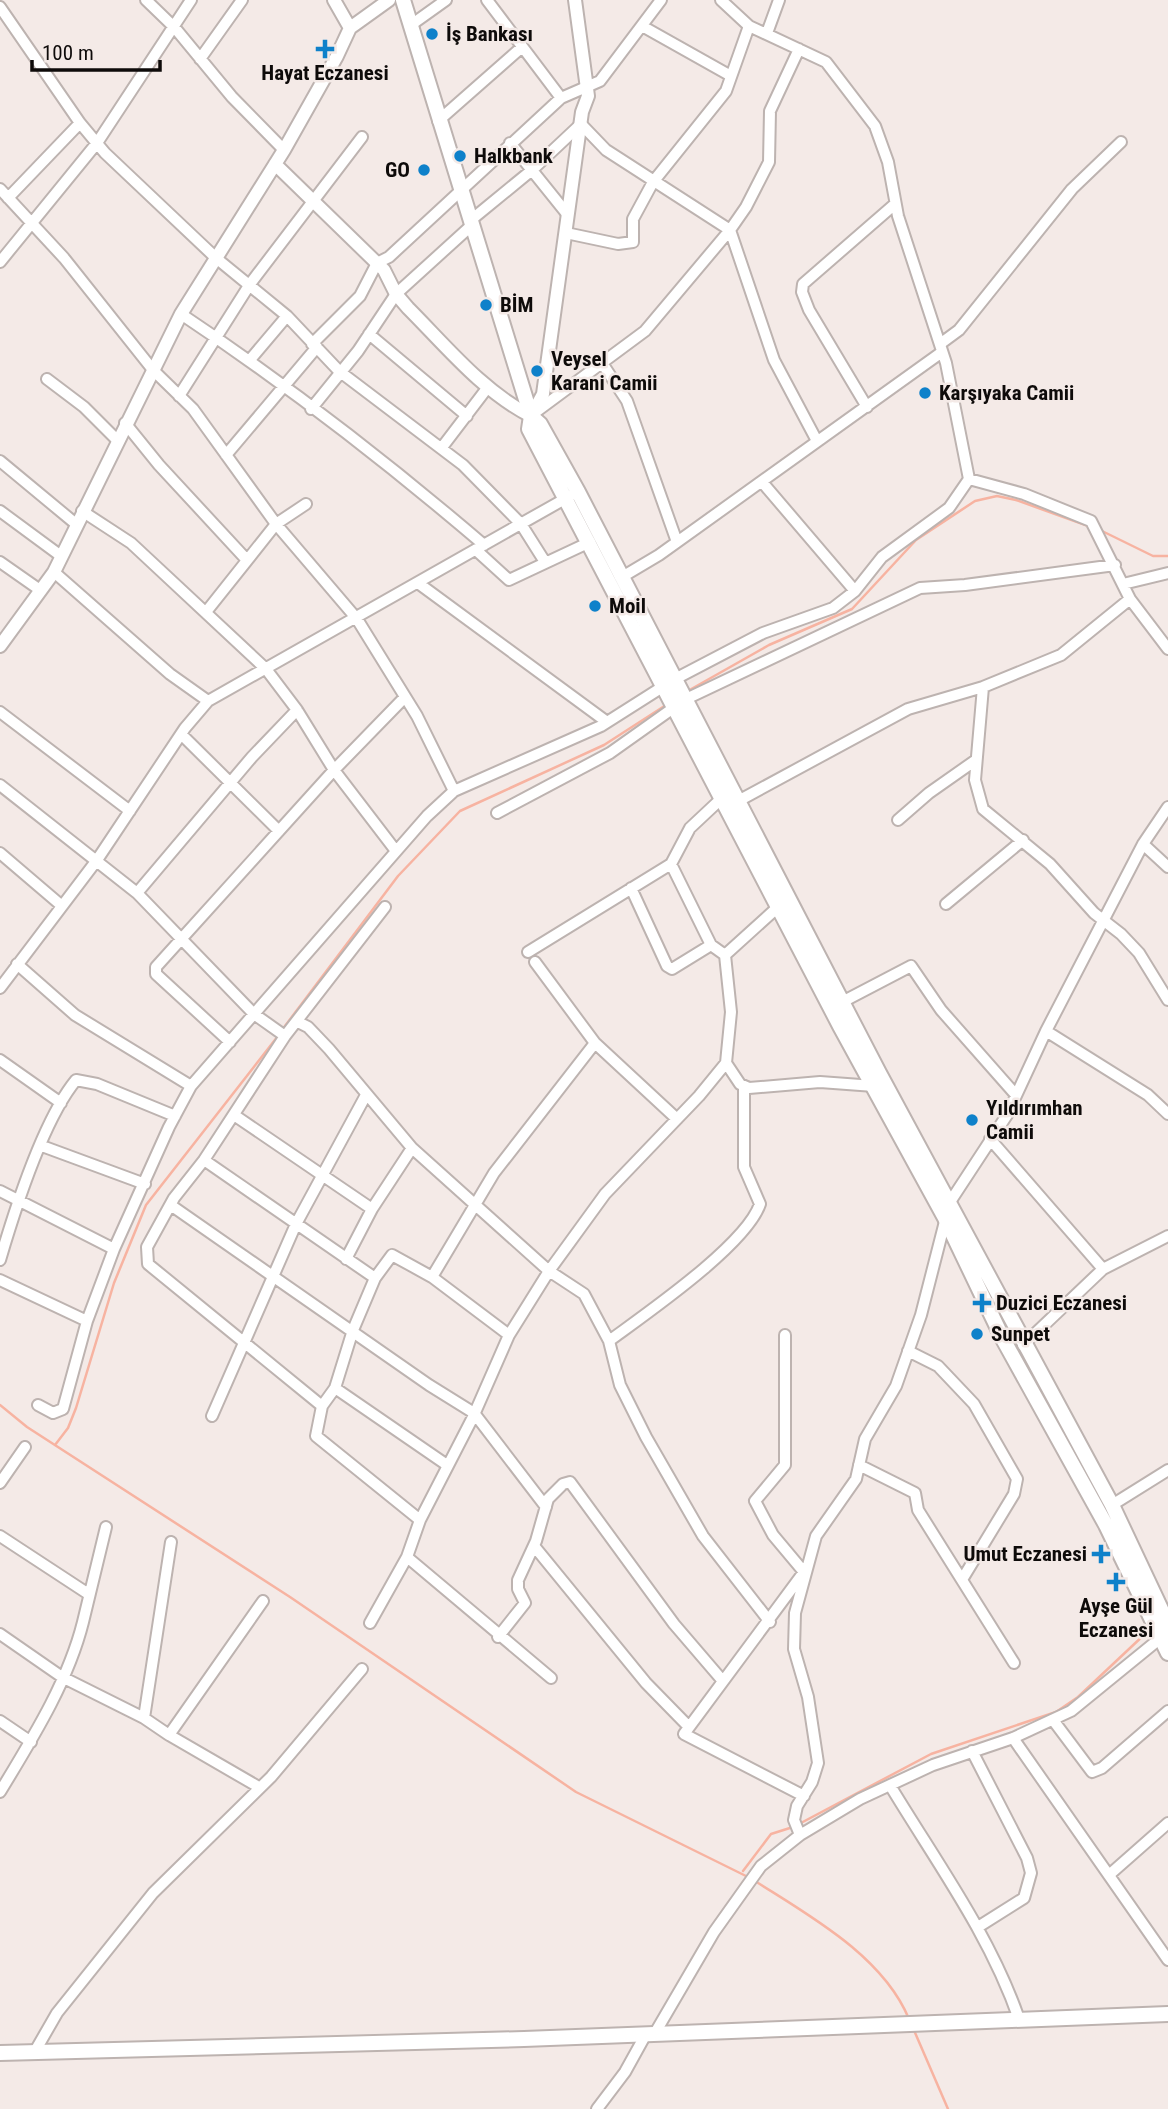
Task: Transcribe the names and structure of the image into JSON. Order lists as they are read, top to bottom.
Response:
{
  "places": {
    "other": [
      "İş Bankası",
      "Halkbank",
      "GO",
      "BİM",
      "Veysel Karani Camii",
      "Karşıyaka Camii",
      "Moil",
      "Yıldırımhan Camii",
      "Sunpet"
    ],
    "health": [
      "Hayat Eczanesi",
      "Duzici Eczanesi",
      "Umut Eczanesi",
      "Ayşe Gül Eczanesi"
    ]
  },
  "scale_bar": "100 m"
}
